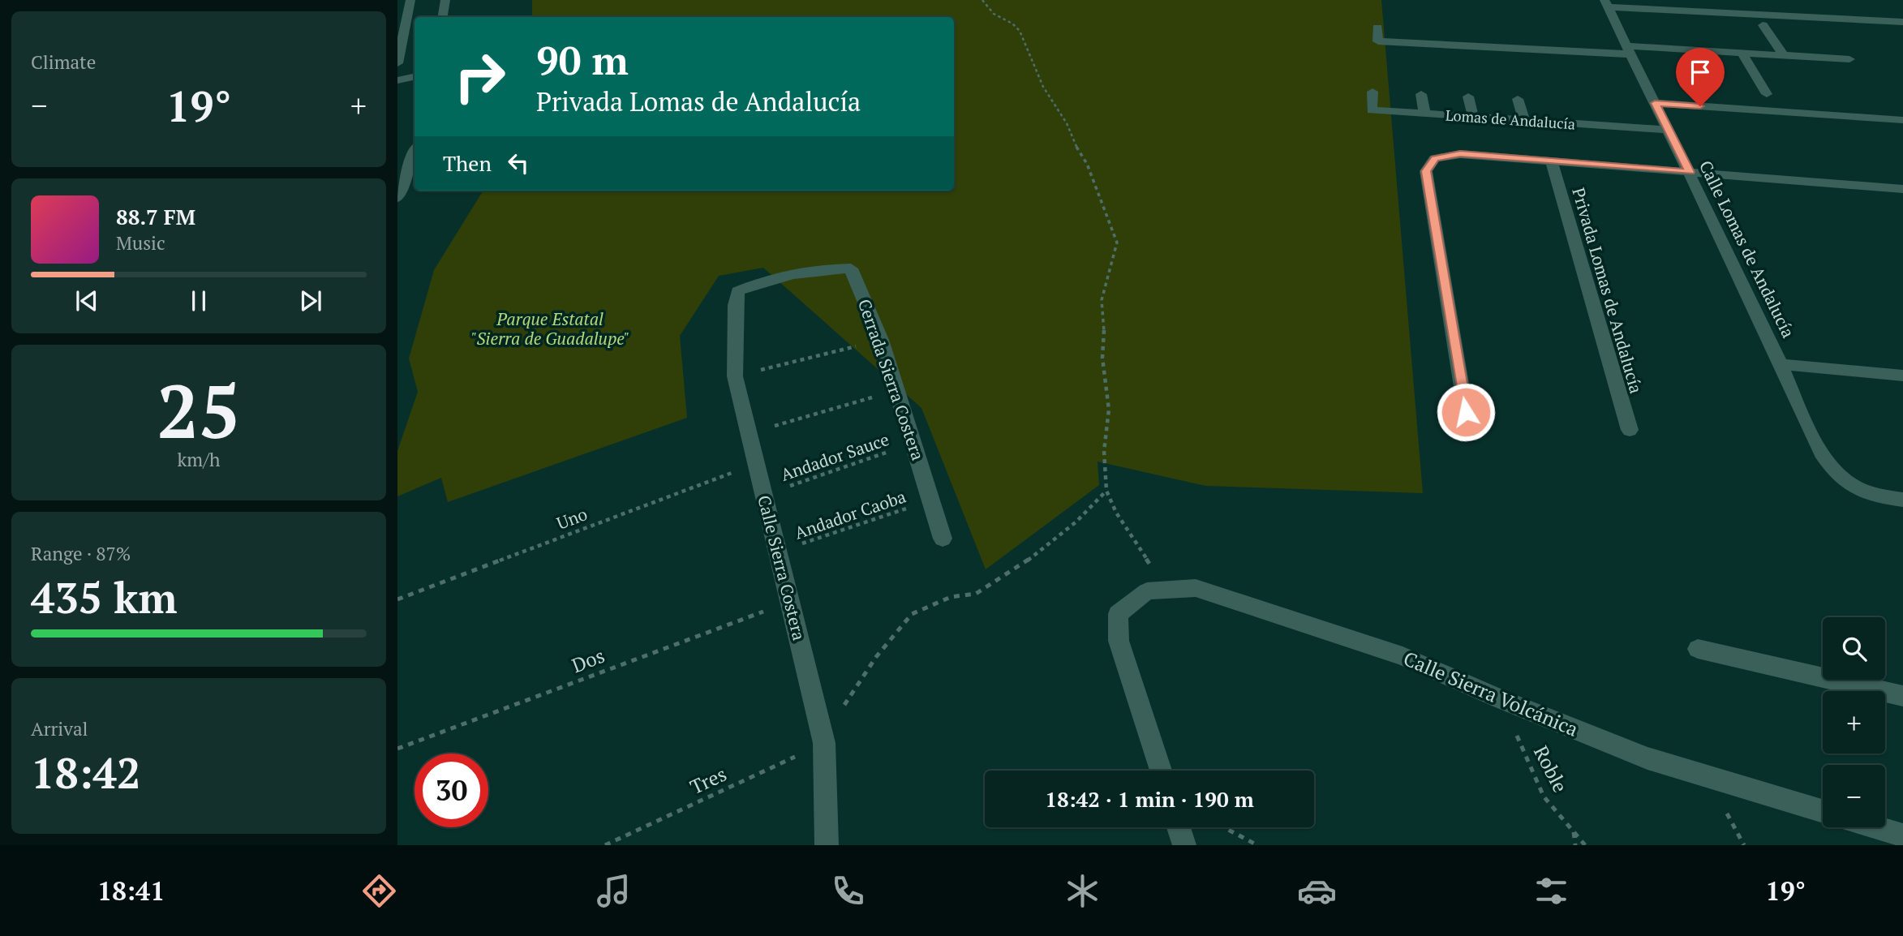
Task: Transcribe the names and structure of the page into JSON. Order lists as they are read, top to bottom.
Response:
{
  "streets": {
    "street": [
      "Lomas de Andalucía",
      "Calle Lomas de Andalucía",
      "Privada Lomas de Andalucía",
      "Cerrada Sierra Costera",
      "Calle Sierra Costera",
      "Calle Sierra Volcánica"
    ],
    "path": [
      "Andador Sauce",
      "Andador Caoba",
      "Uno",
      "Dos",
      "Roble",
      "Tres"
    ]
  },
  "crossings": [
    ["Lomas de Andalucía", "Calle Lomas de Andalucía"],
    ["Calle Lomas de Andalucía", "Privada Lomas de Andalucía"],
    ["Cerrada Sierra Costera", "Andador Sauce"],
    ["Cerrada Sierra Costera", "Andador Caoba"],
    ["Cerrada Sierra Costera", "Calle Sierra Costera"],
    ["Andador Sauce", "Calle Sierra Costera"],
    ["Andador Caoba", "Calle Sierra Costera"],
    ["Uno", "Calle Sierra Costera"],
    ["Calle Sierra Costera", "Dos"],
    ["Calle Sierra Costera", "Tres"],
    ["Calle Sierra Volcánica", "Roble"]
  ],
  "parks": ["Parque Estatal \"Sierra de Guadalupe\""],
  "page": {
    "tile": [
      "Climate",
      ["25", "km/h"],
      ["Range · 87%", "435 km"],
      ["Arrival", "18:42"]
    ],
    "turn": ["90 m", "Privada Lomas de Andalucía"],
    "heat": ["−", "19°", "+"],
    "then": "Then",
    "song": ["88.7 FM", "Music"],
    "map_buttons": ["+", "−"],
    "limit": "30",
    "trip": "18:42 · 1 min · 190 m",
    "tabs": ["18:41", "19°"]
  }
}
